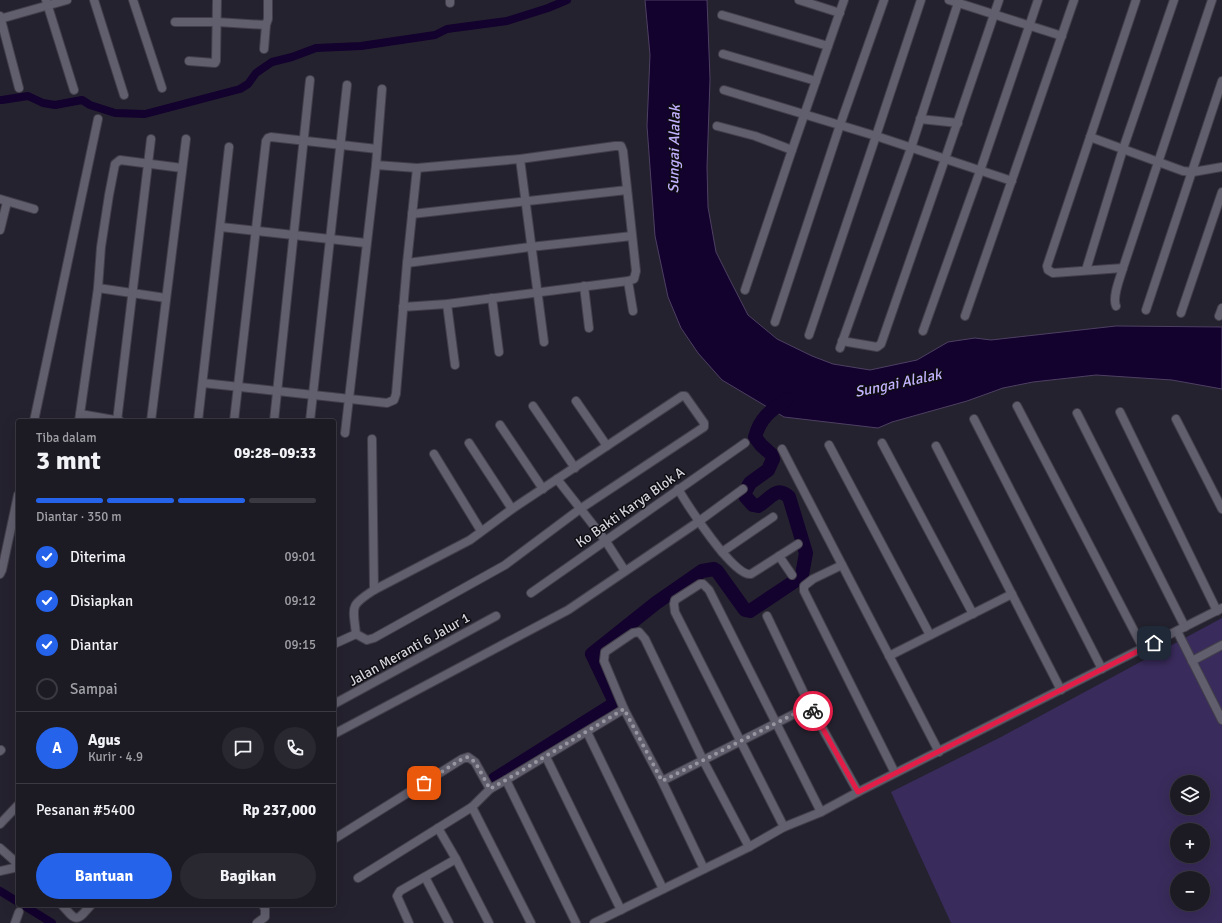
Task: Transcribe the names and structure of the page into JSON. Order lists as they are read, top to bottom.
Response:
{
  "streets": {
    "street": ["Ko Bakti Karya Blok A", "Jalan Meranti 6 Jalur 1"]
  },
  "water": ["Sungai Alalak"],
  "page": {
    "heading": ["3 mnt", "Tiba dalam", "09:28–09:33"],
    "panel": [
      "Agus",
      "Kurir · 4.9",
      "Pesanan #5400",
      "Rp 237,000"
    ],
    "bar": "Diantar · 350 m",
    "list": [
      ["Diterima", "09:01"],
      ["Disiapkan", "09:12"],
      ["Diantar", "09:15"],
      "Sampai"
    ],
    "round": "A",
    "map_buttons": ["+", "−"],
    "buttons": ["Bantuan", "Bagikan"]
  }
}
